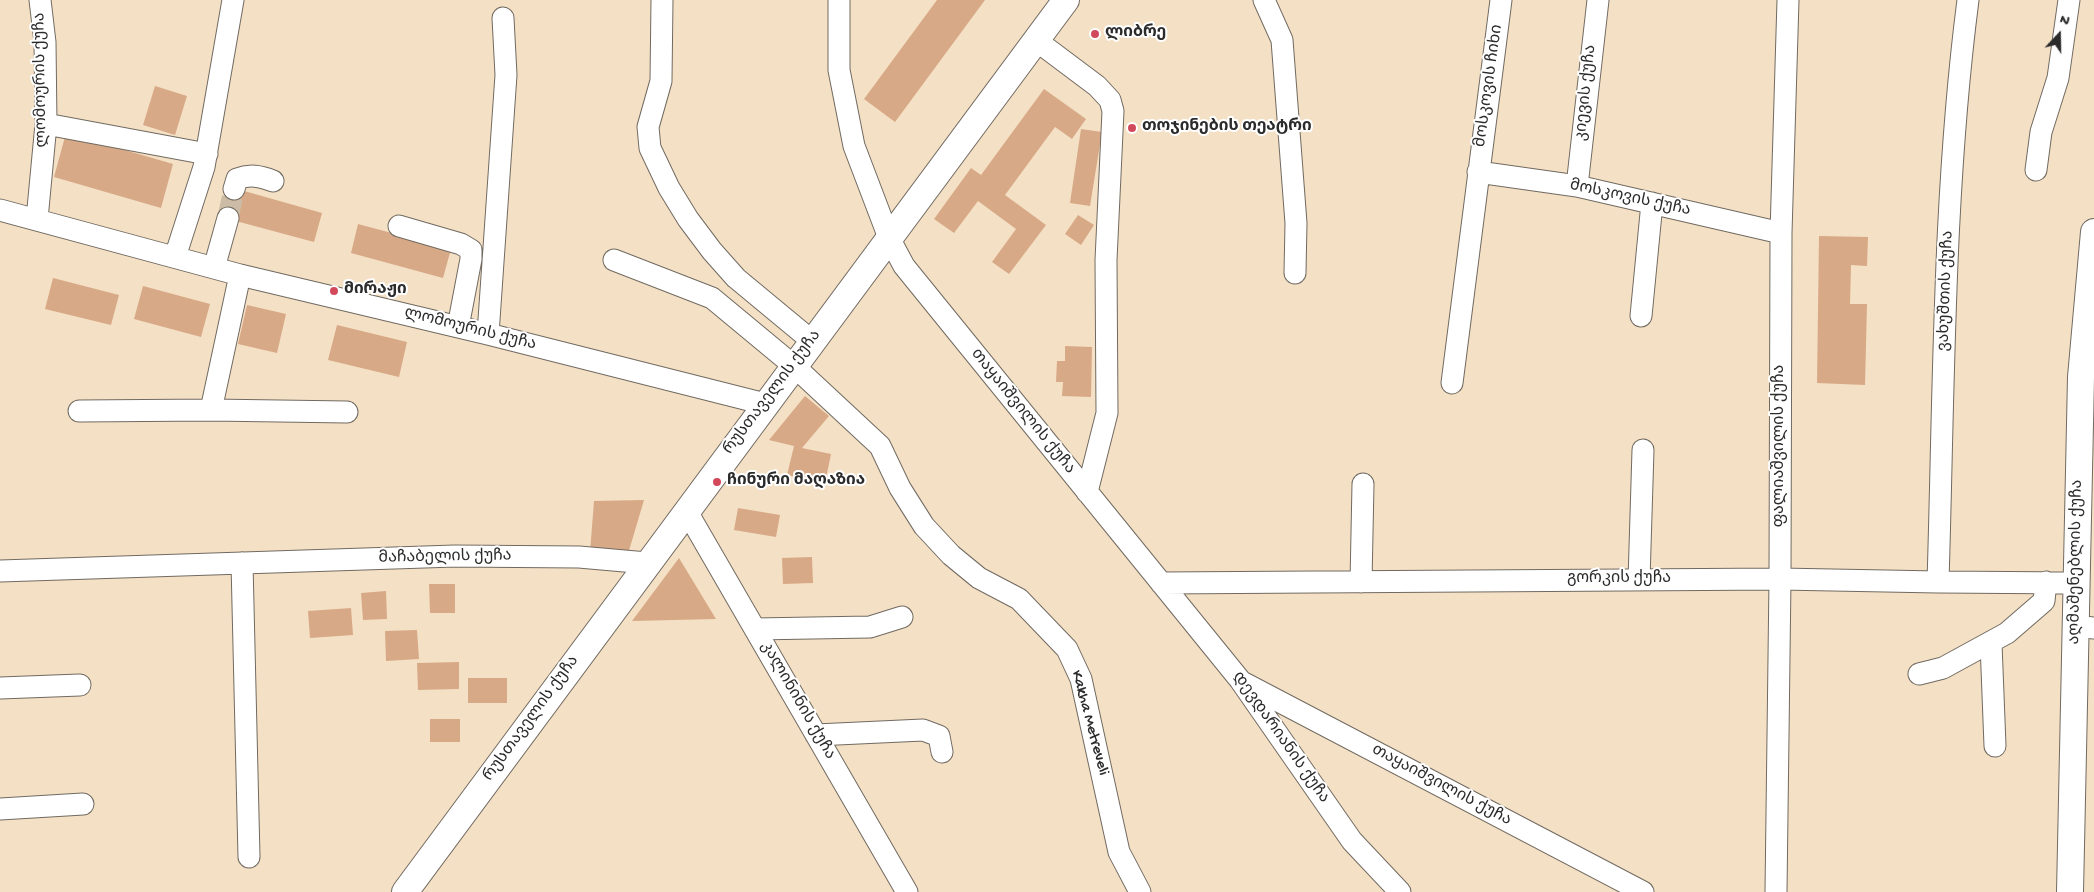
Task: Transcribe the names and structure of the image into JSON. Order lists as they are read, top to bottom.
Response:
{
  "streets": {
    "main road": ["რუსთაველის ქუჩა", "აღმაშენებლის ქუჩა"],
    "street": [
      "ლომოურის ქუჩა",
      "მოსკოვის ჩიხი",
      "კიევის ქუჩა",
      "მოსკოვის ქუჩა",
      "ვახუშთის ქუჩა",
      "თაყაიშვილის ქუჩა",
      "ფალიაშვილის ქუჩა",
      "მაჩაბელის ქუჩა",
      "გორკის ქუჩა",
      "კალინინის ქუჩა",
      "Kakha Metreveli",
      "დევდარიანის ქუჩა"
    ]
  },
  "crossings": [
    ["ლომოურის ქუჩა", "რუსთაველის ქუჩა"],
    ["მოსკოვის ჩიხი", "მოსკოვის ქუჩა"],
    ["კიევის ქუჩა", "მოსკოვის ქუჩა"],
    ["მოსკოვის ქუჩა", "ფალიაშვილის ქუჩა"],
    ["ვახუშთის ქუჩა", "გორკის ქუჩა"],
    ["რუსთაველის ქუჩა", "თაყაიშვილის ქუჩა"],
    ["რუსთაველის ქუჩა", "მაჩაბელის ქუჩა"],
    ["რუსთაველის ქუჩა", "კალინინის ქუჩა"],
    ["რუსთაველის ქუჩა", "Kakha Metreveli"],
    ["თაყაიშვილის ქუჩა", "გორკის ქუჩა"],
    ["თაყაიშვილის ქუჩა", "დევდარიანის ქუჩა"],
    ["ფალიაშვილის ქუჩა", "გორკის ქუჩა"],
    ["აღმაშენებლის ქუჩა", "გორკის ქუჩა"],
    ["გორკის ქუჩა", "დევდარიანის ქუჩა"]
  ],
  "places": [
    "ლიბრე",
    "თოჯინების თეატრი",
    "მირაჟი",
    "ჩინური მაღაზია"
  ],
  "north": "top"
}
